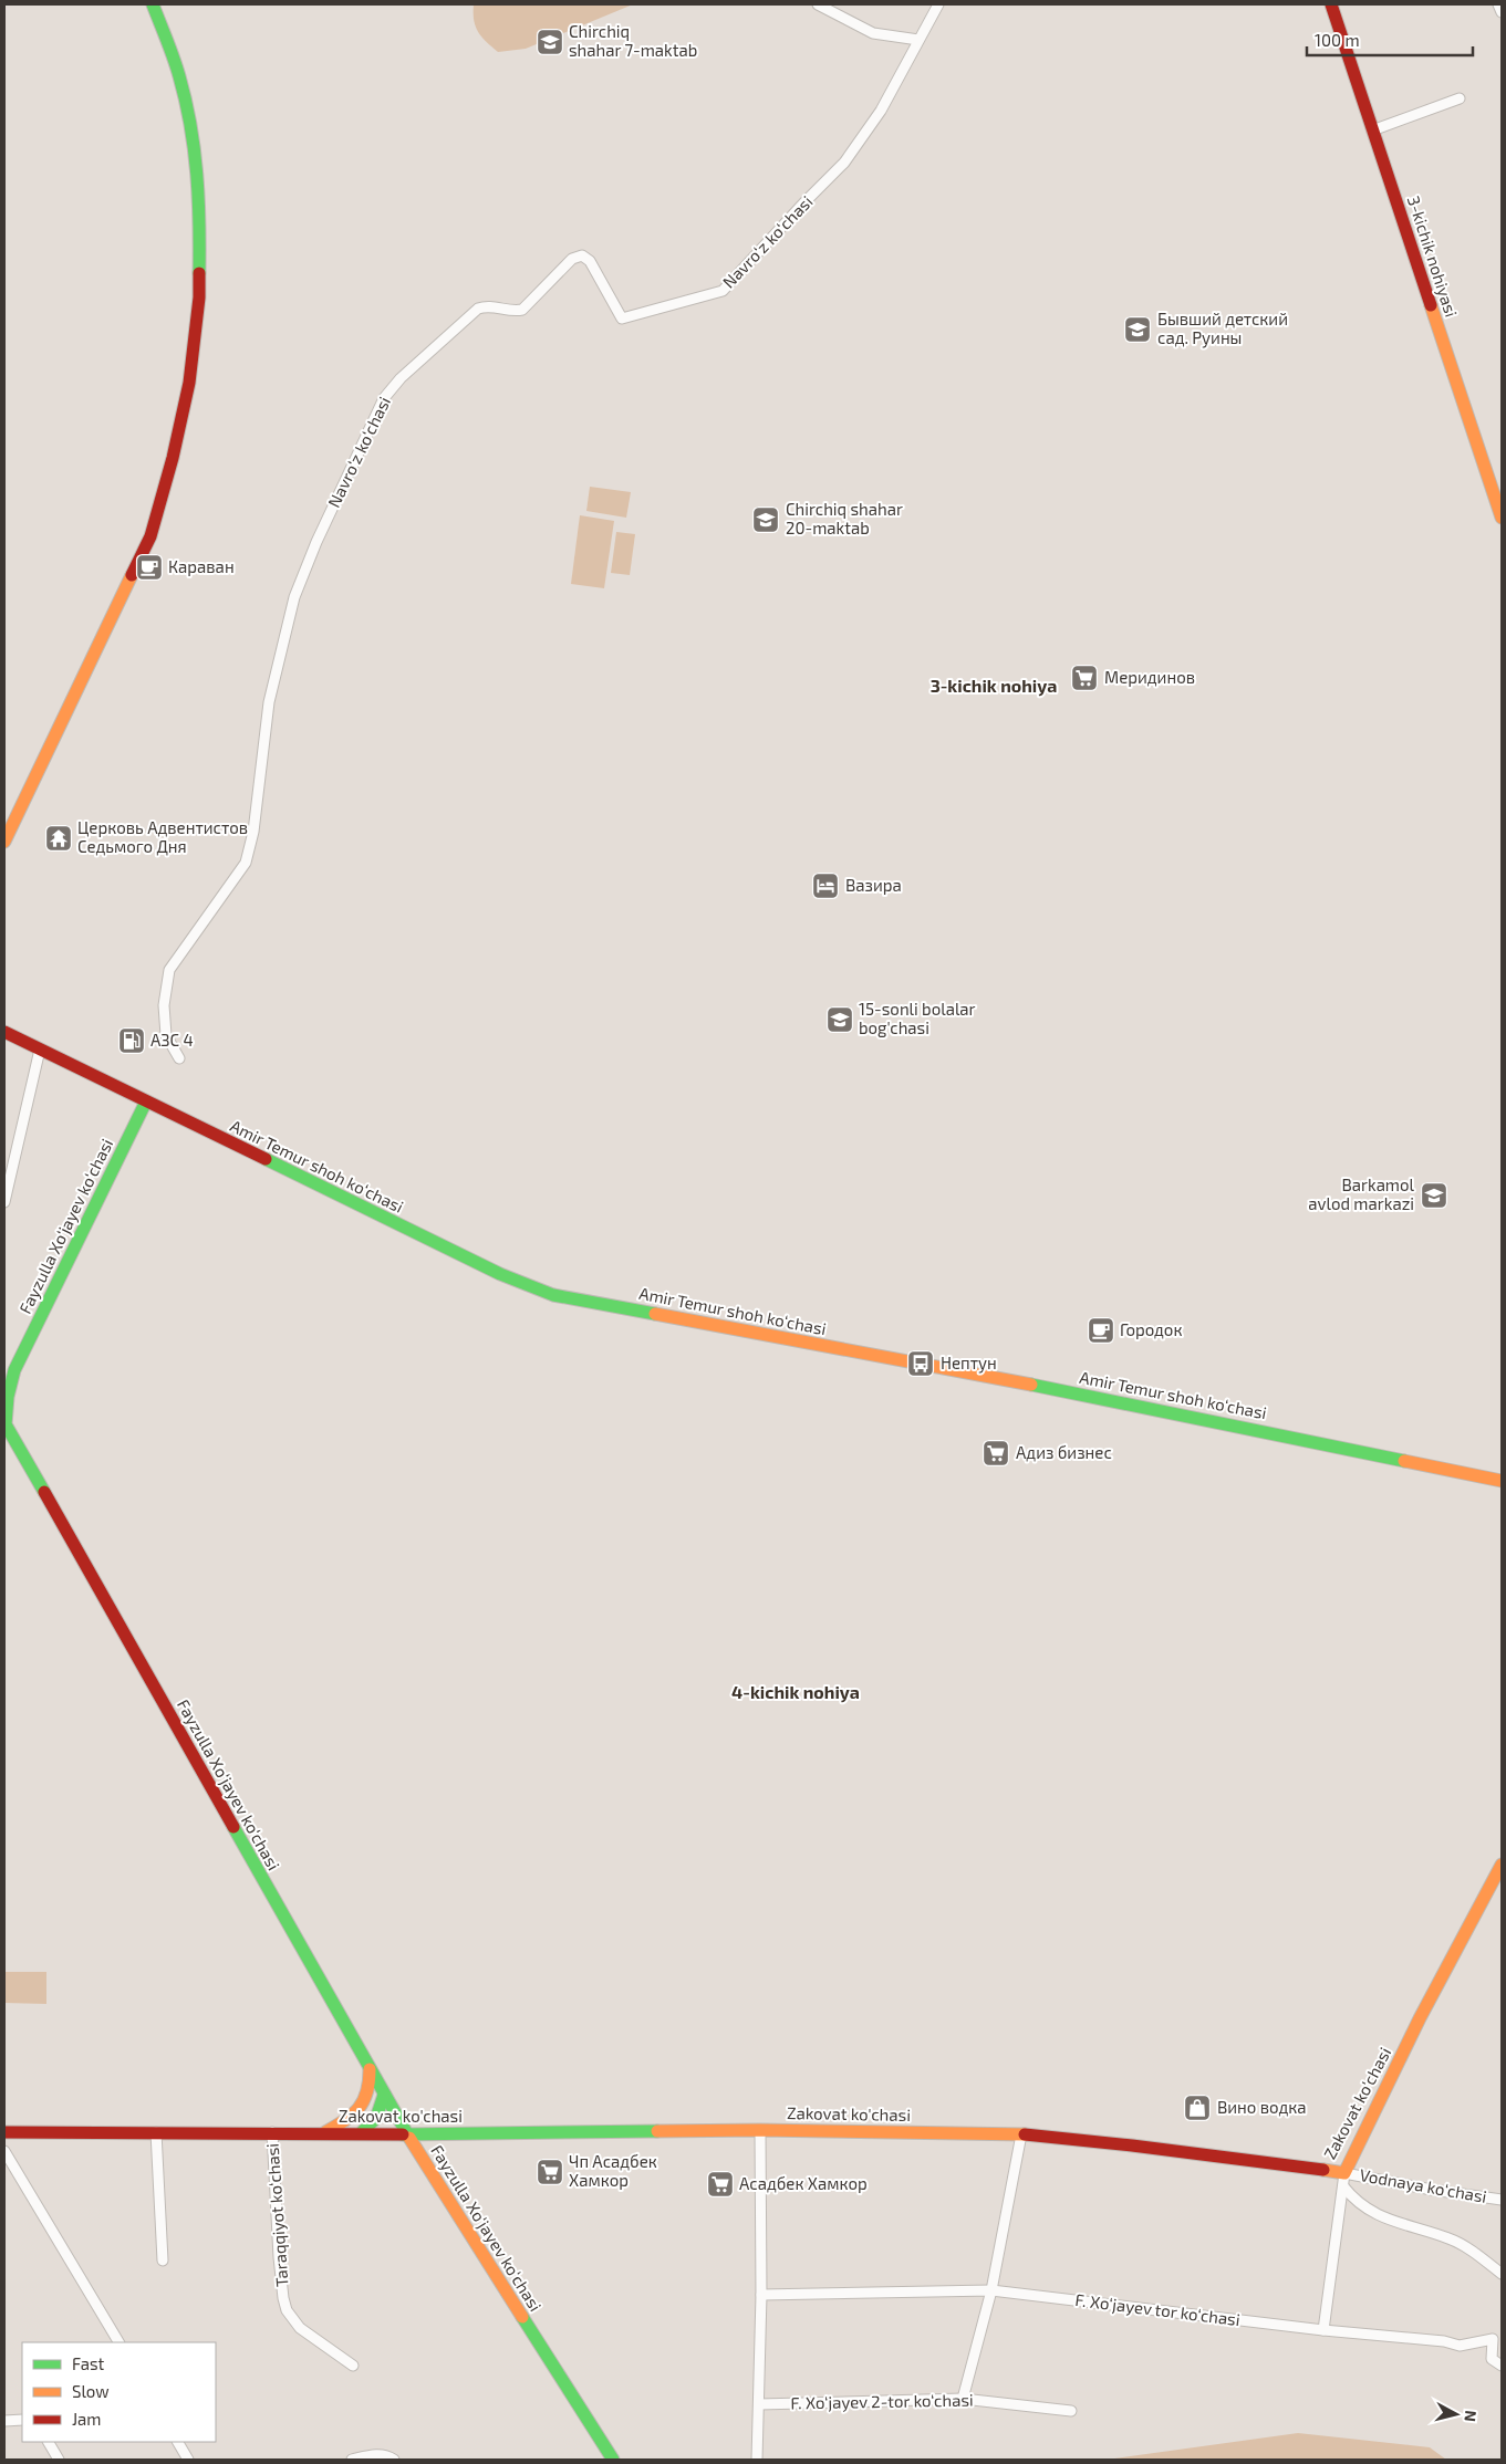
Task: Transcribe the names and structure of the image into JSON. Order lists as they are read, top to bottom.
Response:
{
  "streets": {
    "main road": [
      "3-kichik nohiyasi",
      "Amir Temur shoh ko‘chasi",
      "Fayzulla Xo‘jayev ko‘chasi",
      "Zakovat ko'chasi"
    ],
    "street": [
      "Navro‘z ko‘chasi",
      "Vodnaya ko‘chasi",
      "Taraqqiyot ko‘chasi",
      "F. Xo‘jayev tor ko‘chasi",
      "F. Xo‘jayev 2-tor ko‘chasi"
    ]
  },
  "crossings": [
    ["Amir Temur shoh ko‘chasi", "Fayzulla Xo‘jayev ko‘chasi"],
    ["Fayzulla Xo‘jayev ko‘chasi", "Zakovat ko'chasi"],
    ["Zakovat ko'chasi", "Vodnaya ko‘chasi"],
    ["Zakovat ko'chasi", "Taraqqiyot ko‘chasi"]
  ],
  "districts": ["3-kichik nohiya", "4-kichik nohiya"],
  "places": {
    "school or university": [
      "Chirchiq shahar 7-maktab",
      "Бывший детский сад. Руины",
      "Chirchiq shahar 20-maktab",
      "15-sonli bolalar bog'chasi",
      "Barkamol avlod markazi"
    ],
    "cafe": ["Караван", "Городок"],
    "supermarket": [
      "Меридинов",
      "Адиз бизнес",
      "Чп Асадбек Хамкор",
      "Асадбек Хамкор"
    ],
    "temple": ["Церковь Адвентистов Седьмого Дня"],
    "hotel": ["Вазира"],
    "fuel station": ["АЗС 4"],
    "bus stop": ["Нептун"],
    "shop": ["Вино водка"]
  },
  "legend": ["Fast", "Slow", "Jam"],
  "scale_bar": "100 m",
  "north": "right"
}
